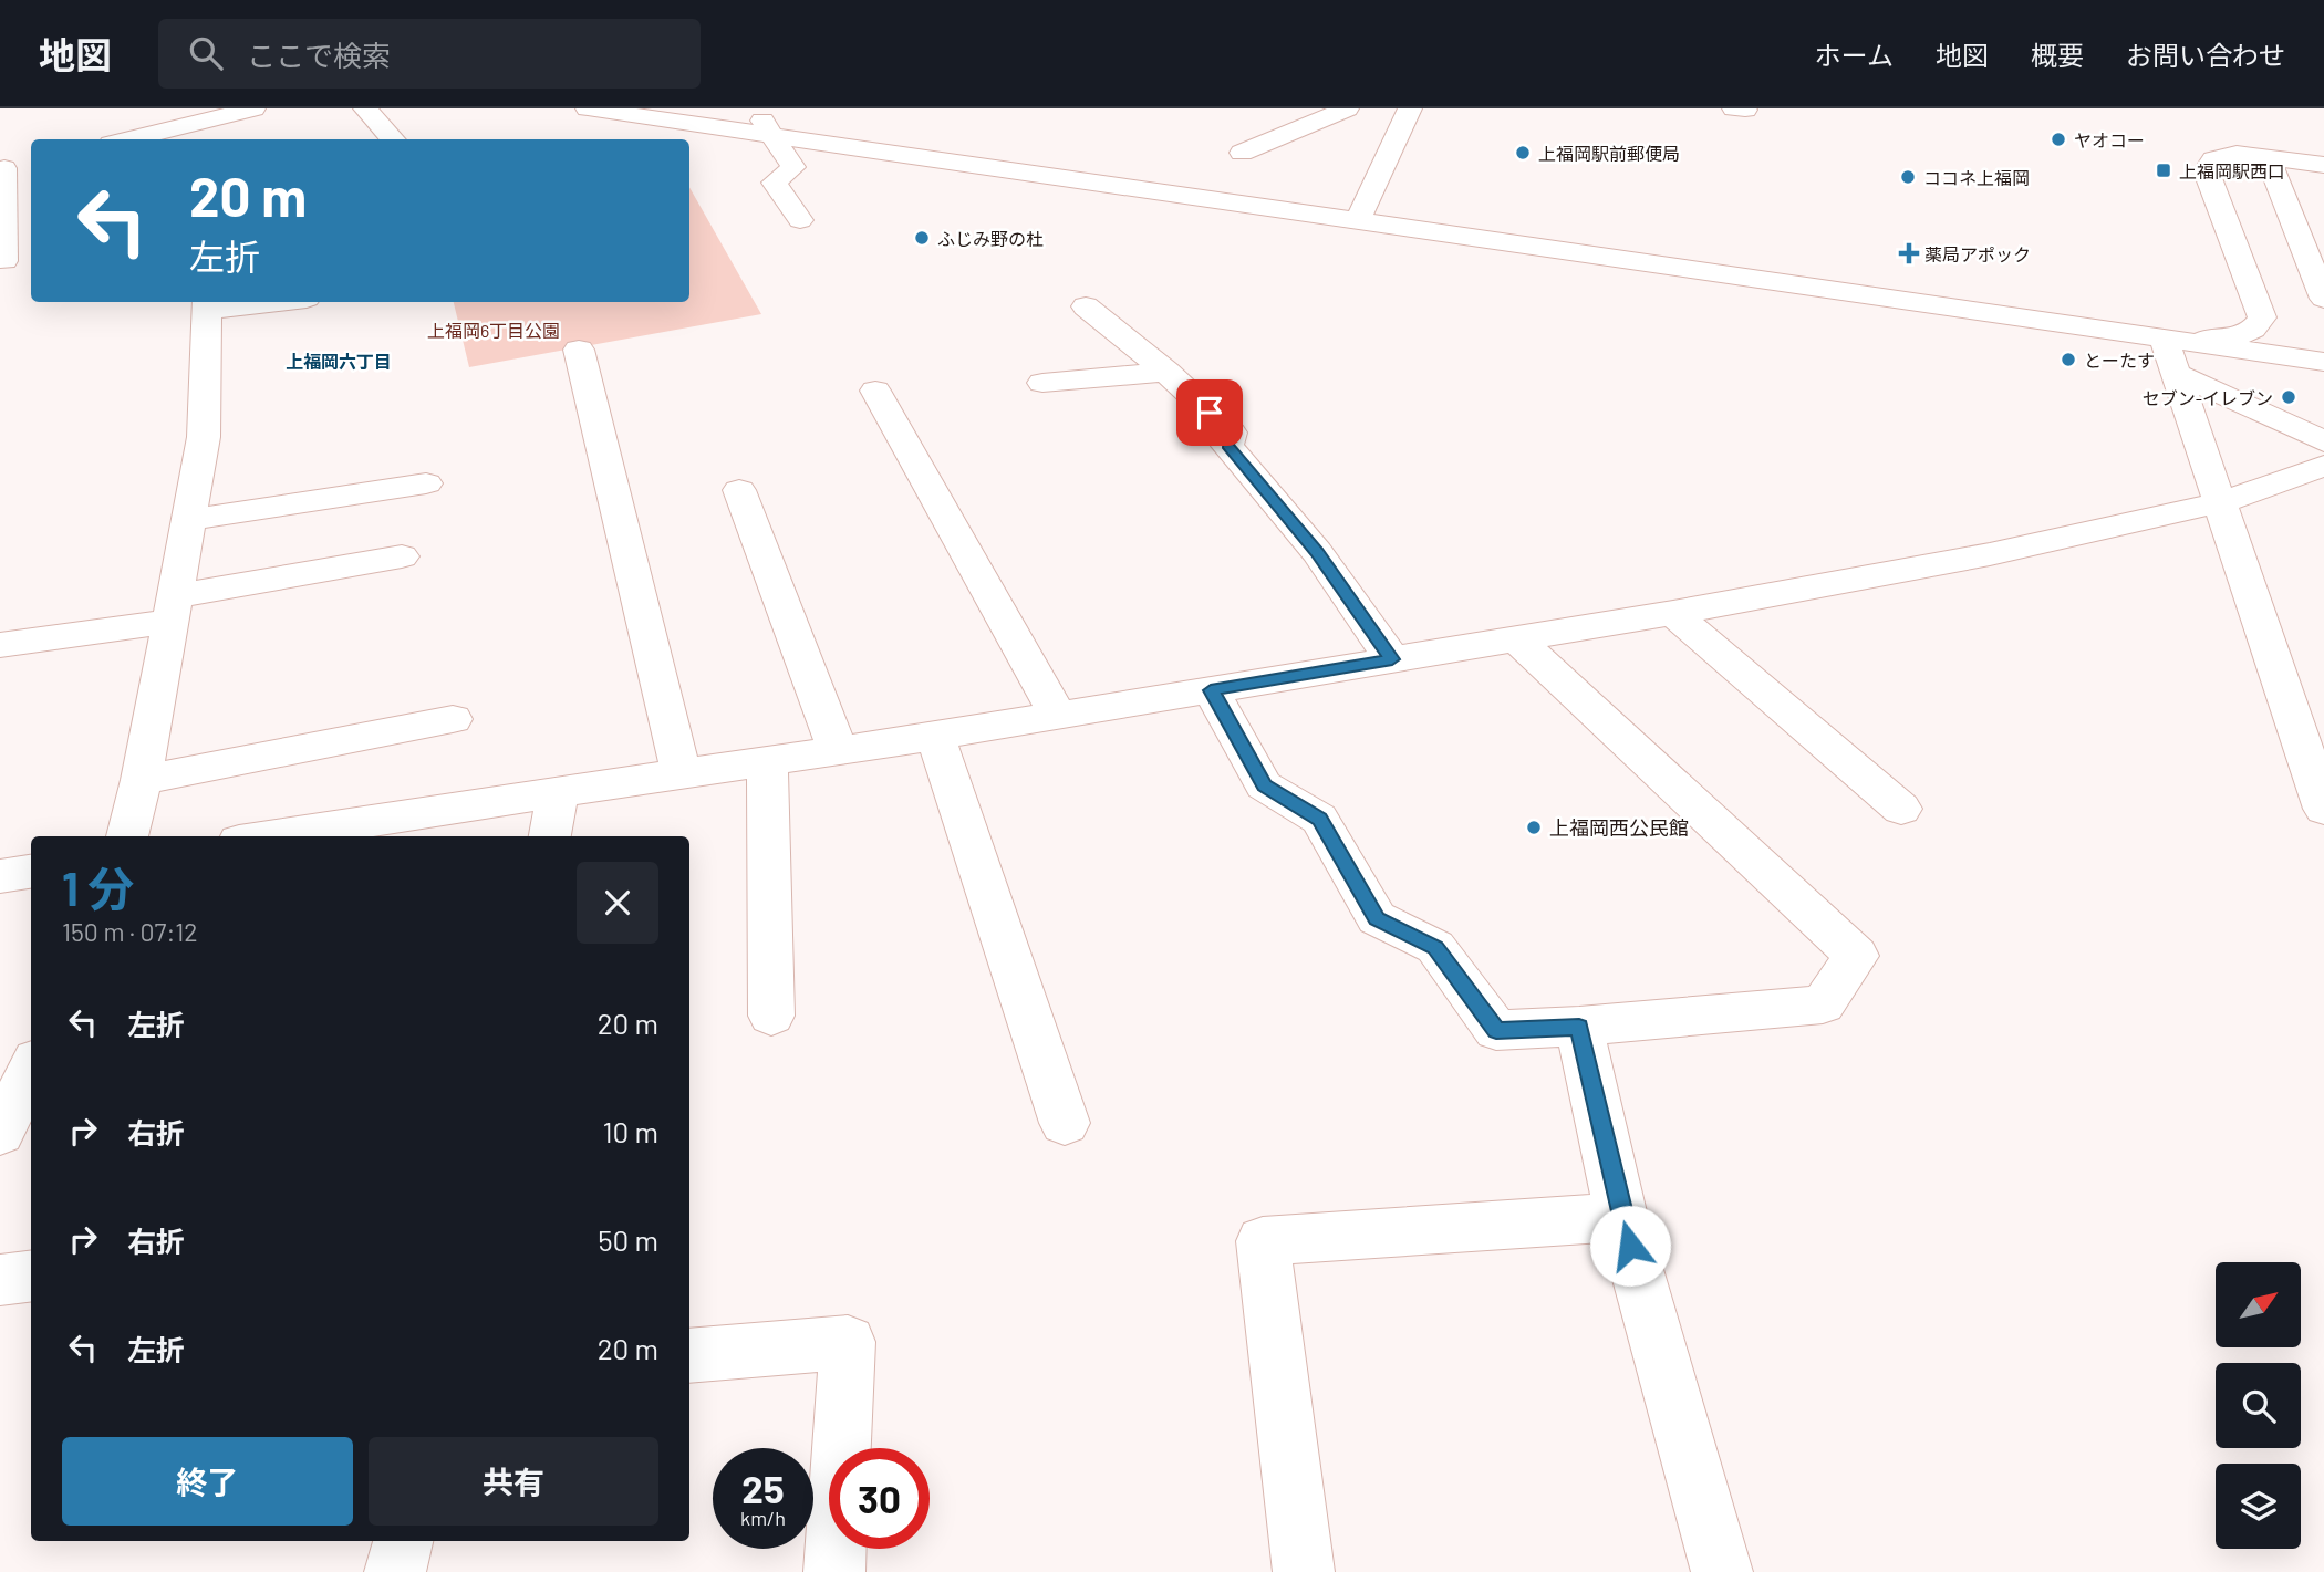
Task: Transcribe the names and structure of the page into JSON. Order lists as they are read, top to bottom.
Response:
{
  "districts": ["上福岡六丁目"],
  "parks": ["上福岡6丁目公園"],
  "places": {
    "other": [
      "ヤオコー",
      "上福岡駅前郵便局",
      "ココネ上福岡",
      "ふじみ野の杜",
      "とーたす",
      "セブン-イレブン",
      "上福岡西公民館"
    ],
    "transit": ["上福岡駅西口"],
    "health": ["薬局アポック"]
  },
  "north": "top right",
  "page": {
    "header": "地図",
    "search": "ここで検索",
    "nav": [
      "ホーム",
      "地図",
      "概要",
      "お問い合わせ"
    ],
    "turn": ["20 m", "左折"],
    "heading": ["1 分", "150 m · 07:12"],
    "list": [
      {
        "name": "左折",
        "value": "20 m"
      },
      {
        "name": "右折",
        "value": "10 m"
      },
      {
        "name": "右折",
        "value": "50 m"
      },
      {
        "name": "左折",
        "value": "20 m"
      }
    ],
    "buttons": ["終了", "共有"],
    "speed": "25 km/h",
    "limit": "30"
  }
}
